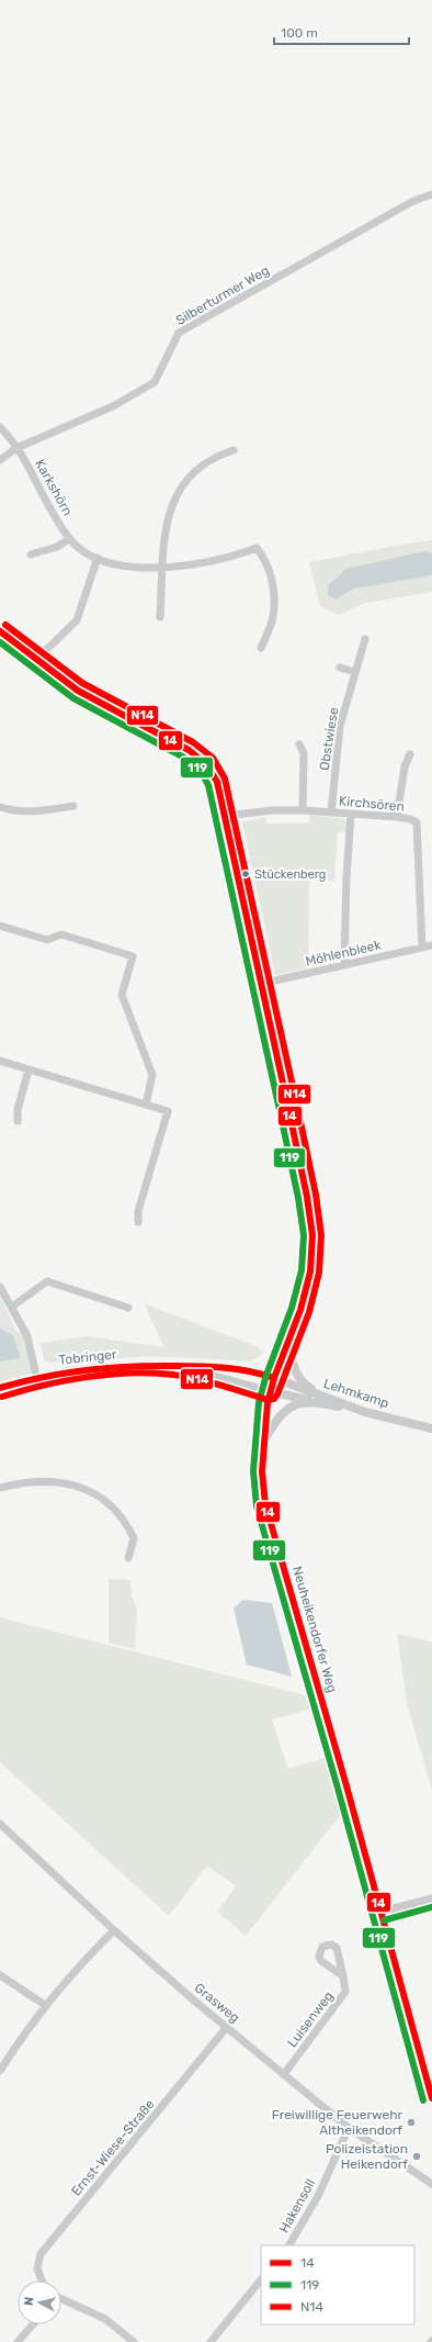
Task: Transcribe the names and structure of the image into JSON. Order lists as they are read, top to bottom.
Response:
{
  "streets": {
    "street": [
      "Silberturmer Weg",
      "Karkshörn",
      "Obstwiese",
      "Kirchsören",
      "Möhlenbleek",
      "Tobringer",
      "Lehmkamp",
      "Neuheikendorfer Weg",
      "Grasweg",
      "Luisenweg",
      "Ernst-Wiese-Straße",
      "Hakensoll"
    ]
  },
  "crossings": [
    ["Silberturmer Weg", "Karkshörn"],
    ["Obstwiese", "Kirchsören"],
    ["Kirchsören", "Möhlenbleek"],
    ["Kirchsören", "Neuheikendorfer Weg"],
    ["Möhlenbleek", "Neuheikendorfer Weg"],
    ["Tobringer", "Lehmkamp"],
    ["Tobringer", "Neuheikendorfer Weg"],
    ["Lehmkamp", "Neuheikendorfer Weg"],
    ["Grasweg", "Luisenweg"],
    ["Grasweg", "Ernst-Wiese-Straße"],
    ["Grasweg", "Hakensoll"]
  ],
  "places": ["Stückenberg", "Freiwillige Feuerwehr Altheikendorf", "Polizeistation Heikendorf"],
  "lines": ["transit line N14", "transit line 14", "transit line 119"],
  "legend": ["14", "119", "N14"],
  "scale_bar": "100 m",
  "north": "left"
}
